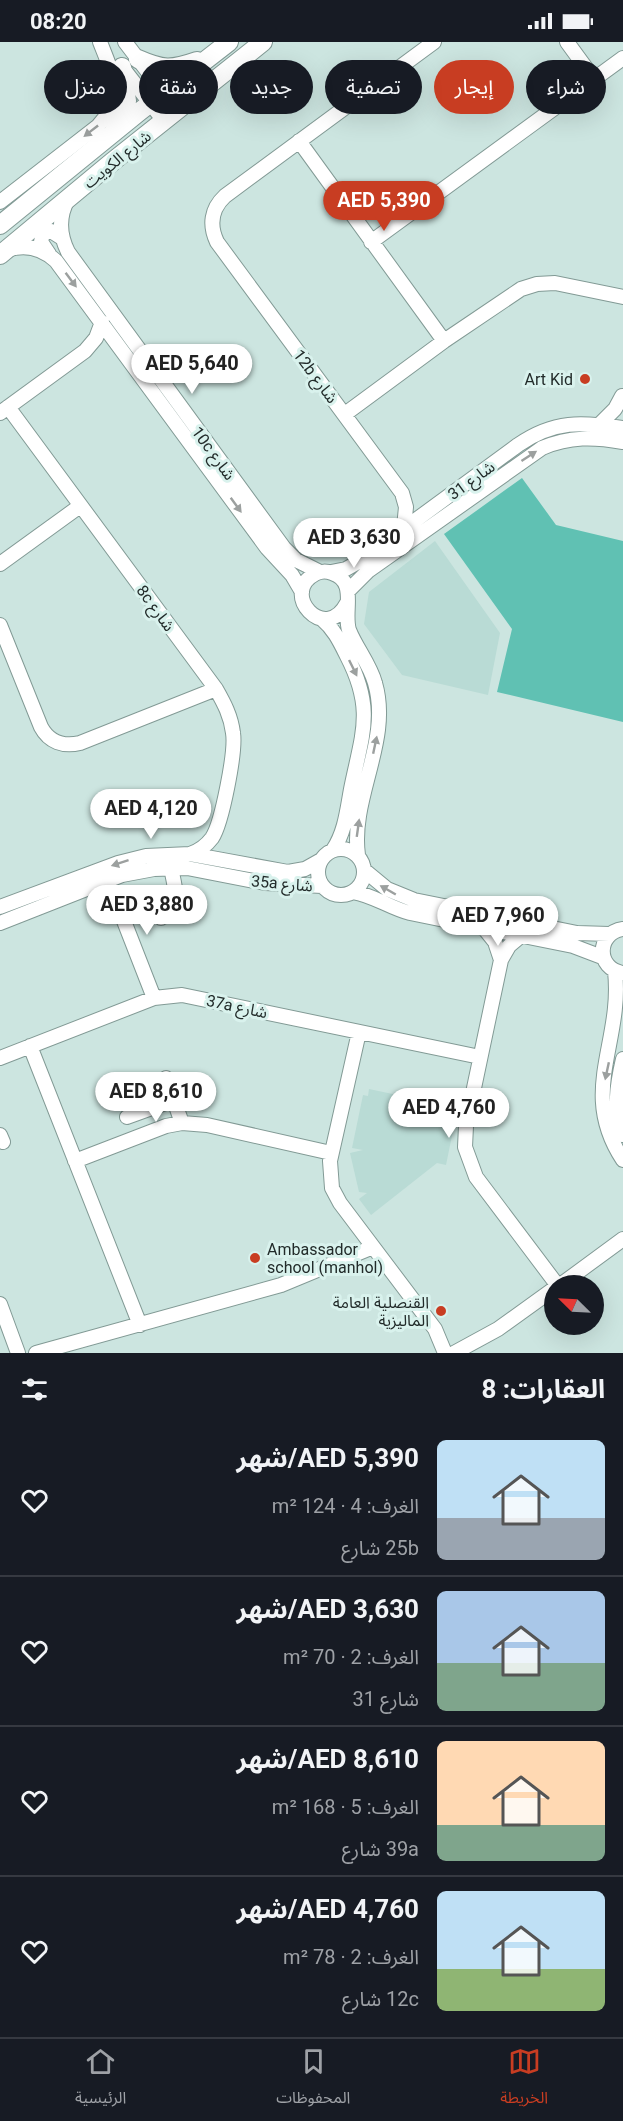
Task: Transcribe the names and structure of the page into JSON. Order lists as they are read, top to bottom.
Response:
{
  "streets": {
    "main road": ["شارع الكويت"],
    "street": [
      "12b شارع",
      "10c شارع",
      "شارع 31",
      "8c شارع",
      "35a شارع",
      "37a شارع"
    ]
  },
  "crossings": [
    ["10c شارع", "شارع 31"]
  ],
  "places": ["Art Kid", "Ambassador school (manhol)", "القنصلية العامة الماليزية"],
  "north": "top left",
  "page": {
    "status": "08:20",
    "chip": [
      "شراء",
      "إيجار",
      "تصفية",
      "جديد",
      "شقة",
      "منزل"
    ],
    "price": [
      "AED 5,390",
      "AED 5,640",
      "AED 3,630",
      "AED 4,120",
      "AED 3,880",
      "AED 7,960",
      "AED 8,610",
      "AED 4,760"
    ],
    "heading": "العقارات: 8",
    "list": [
      {
        "name": "AED 5,390/شهر",
        "note": "الغرف: 4 · 124 m² · 25b شارع"
      },
      {
        "name": "AED 3,630/شهر",
        "note": "الغرف: 2 · 70 m² · شارع 31"
      },
      {
        "name": "AED 8,610/شهر",
        "note": "الغرف: 5 · 168 m² · 39a شارع"
      },
      {
        "name": "AED 4,760/شهر",
        "note": "الغرف: 2 · 78 m² · 12c شارع"
      }
    ],
    "tabs": ["الخريطة", "المحفوظات", "الرئيسية"]
  }
}
